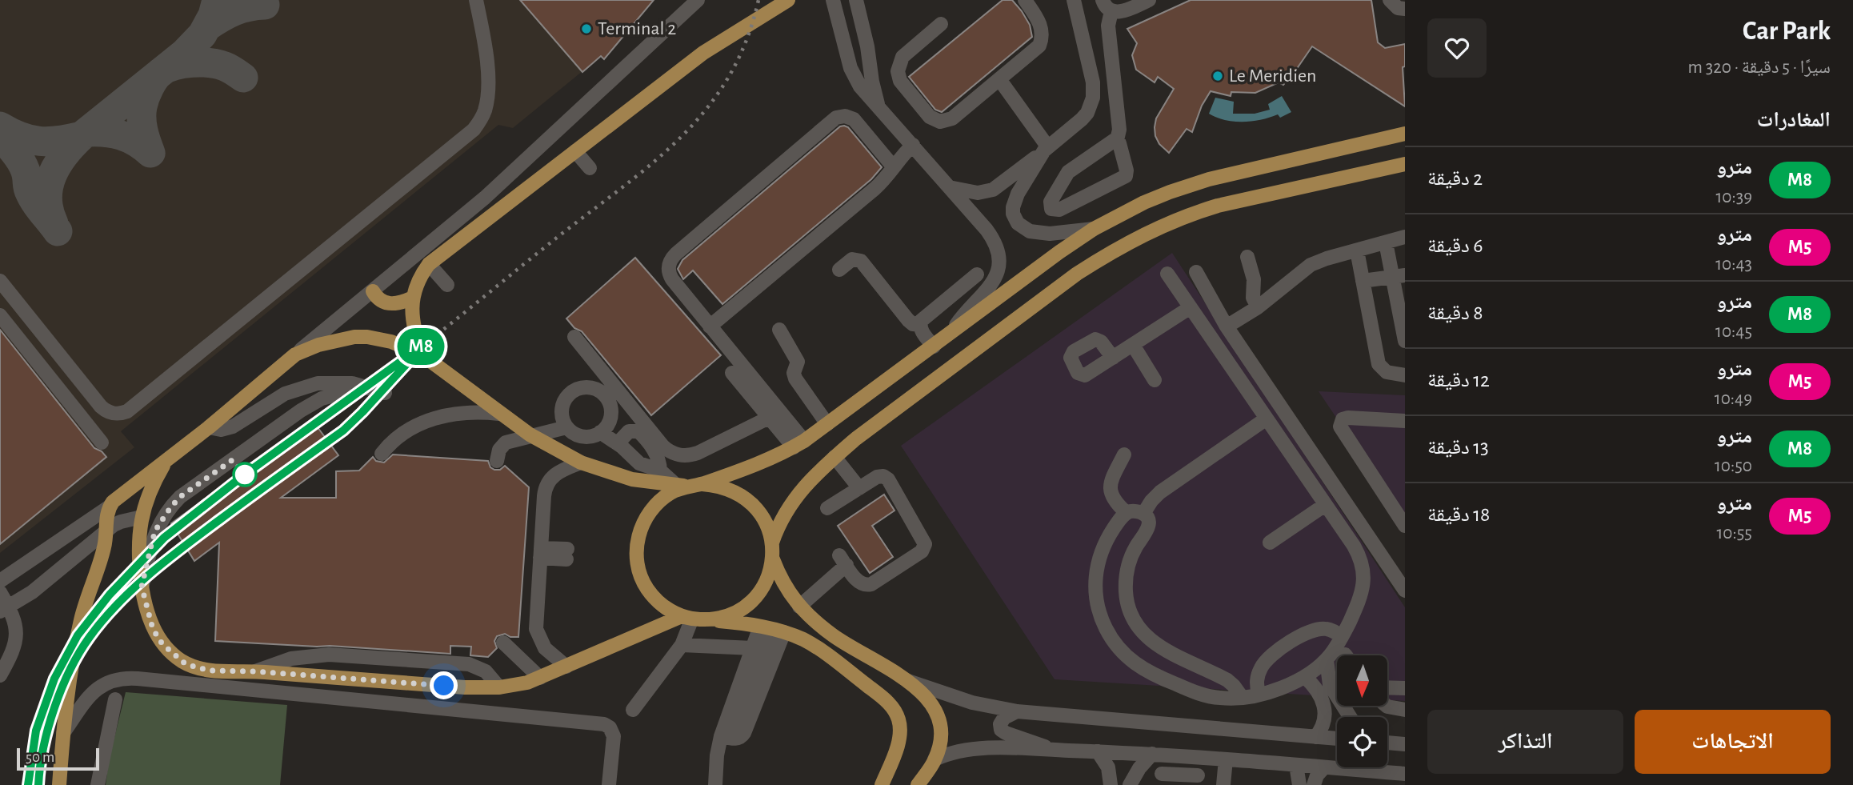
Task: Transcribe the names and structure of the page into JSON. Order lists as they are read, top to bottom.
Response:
{
  "places": ["Terminal 2", "Le Meridien"],
  "lines": ["metro line M8"],
  "scale_bar": "50 m",
  "north": "bottom",
  "page": {
    "heading": [
      ["Car Park", "سيرًا · 5 دقيقة · 320 m"],
      "المغادرات"
    ],
    "on_map": "M8",
    "list": [
      {
        "mark": "M8",
        "name": "مترو",
        "note": "10:39",
        "value": "2 دقيقة"
      },
      {
        "mark": "M5",
        "name": "مترو",
        "note": "10:43",
        "value": "6 دقيقة"
      },
      {
        "mark": "M8",
        "name": "مترو",
        "note": "10:45",
        "value": "8 دقيقة"
      },
      {
        "mark": "M5",
        "name": "مترو",
        "note": "10:49",
        "value": "12 دقيقة"
      },
      {
        "mark": "M8",
        "name": "مترو",
        "note": "10:50",
        "value": "13 دقيقة"
      },
      {
        "mark": "M5",
        "name": "مترو",
        "note": "10:55",
        "value": "18 دقيقة"
      }
    ],
    "buttons": ["الاتجاهات", "التذاكر"],
    "scale": "50 m"
  }
}
